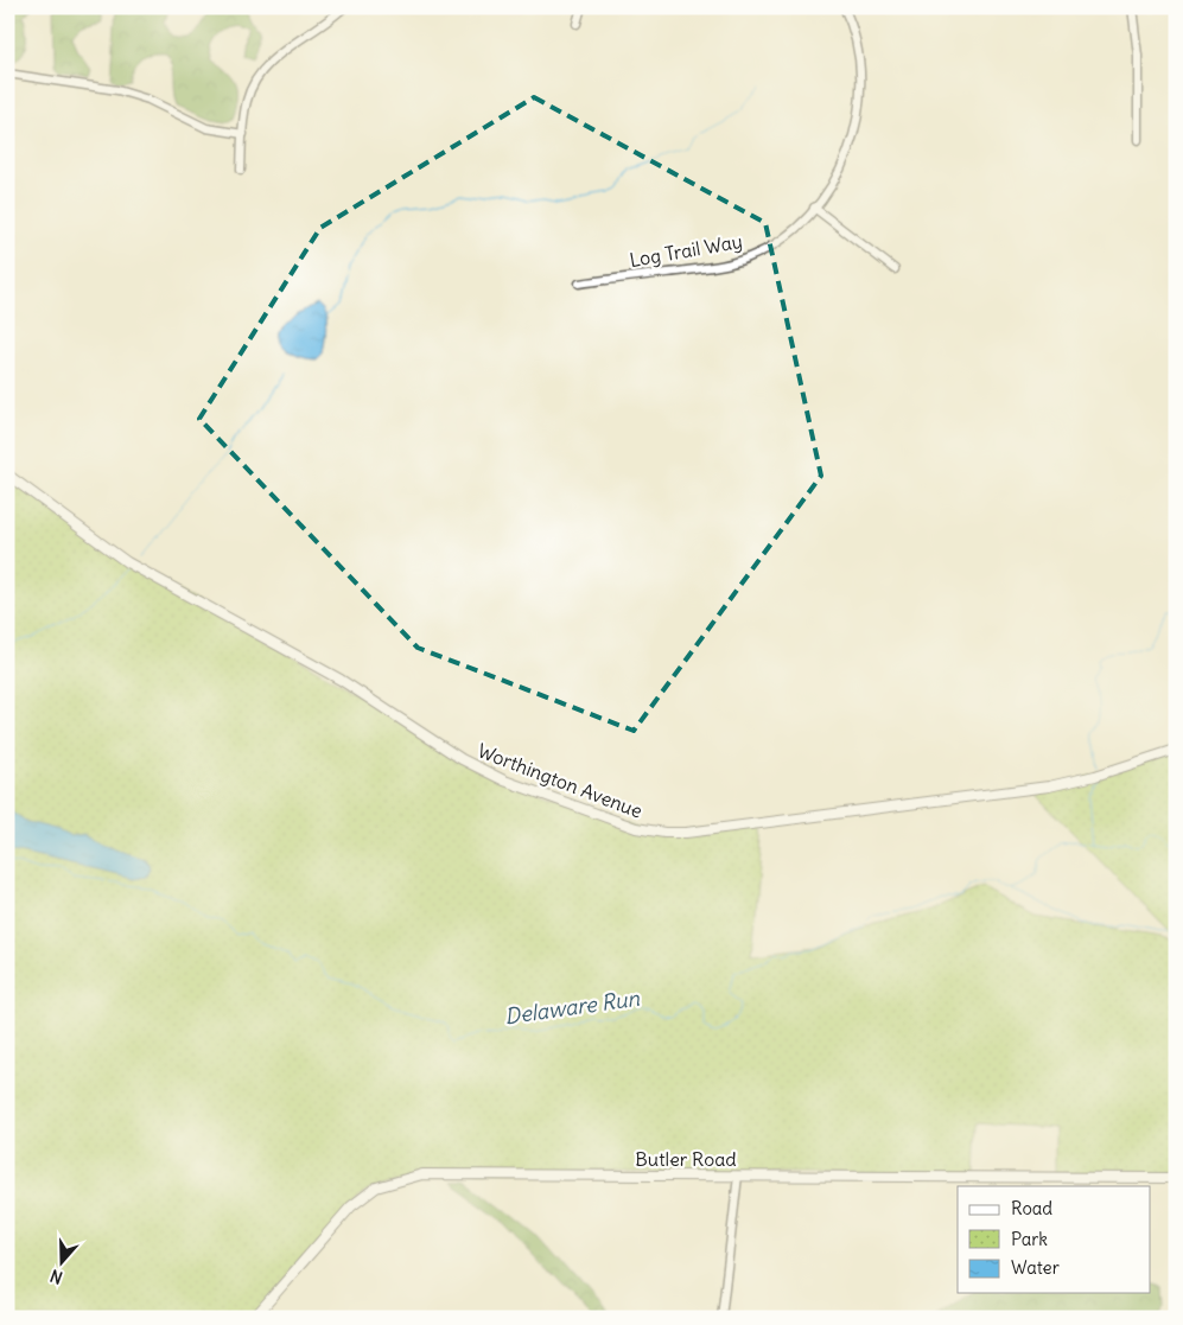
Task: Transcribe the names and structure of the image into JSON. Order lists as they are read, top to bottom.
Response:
{
  "streets": {
    "main road": ["Worthington Avenue", "Butler Road"],
    "street": ["Log Trail Way"]
  },
  "water": ["Delaware Run"],
  "legend": ["Road", "Park", "Water"],
  "north": "bottom"
}
